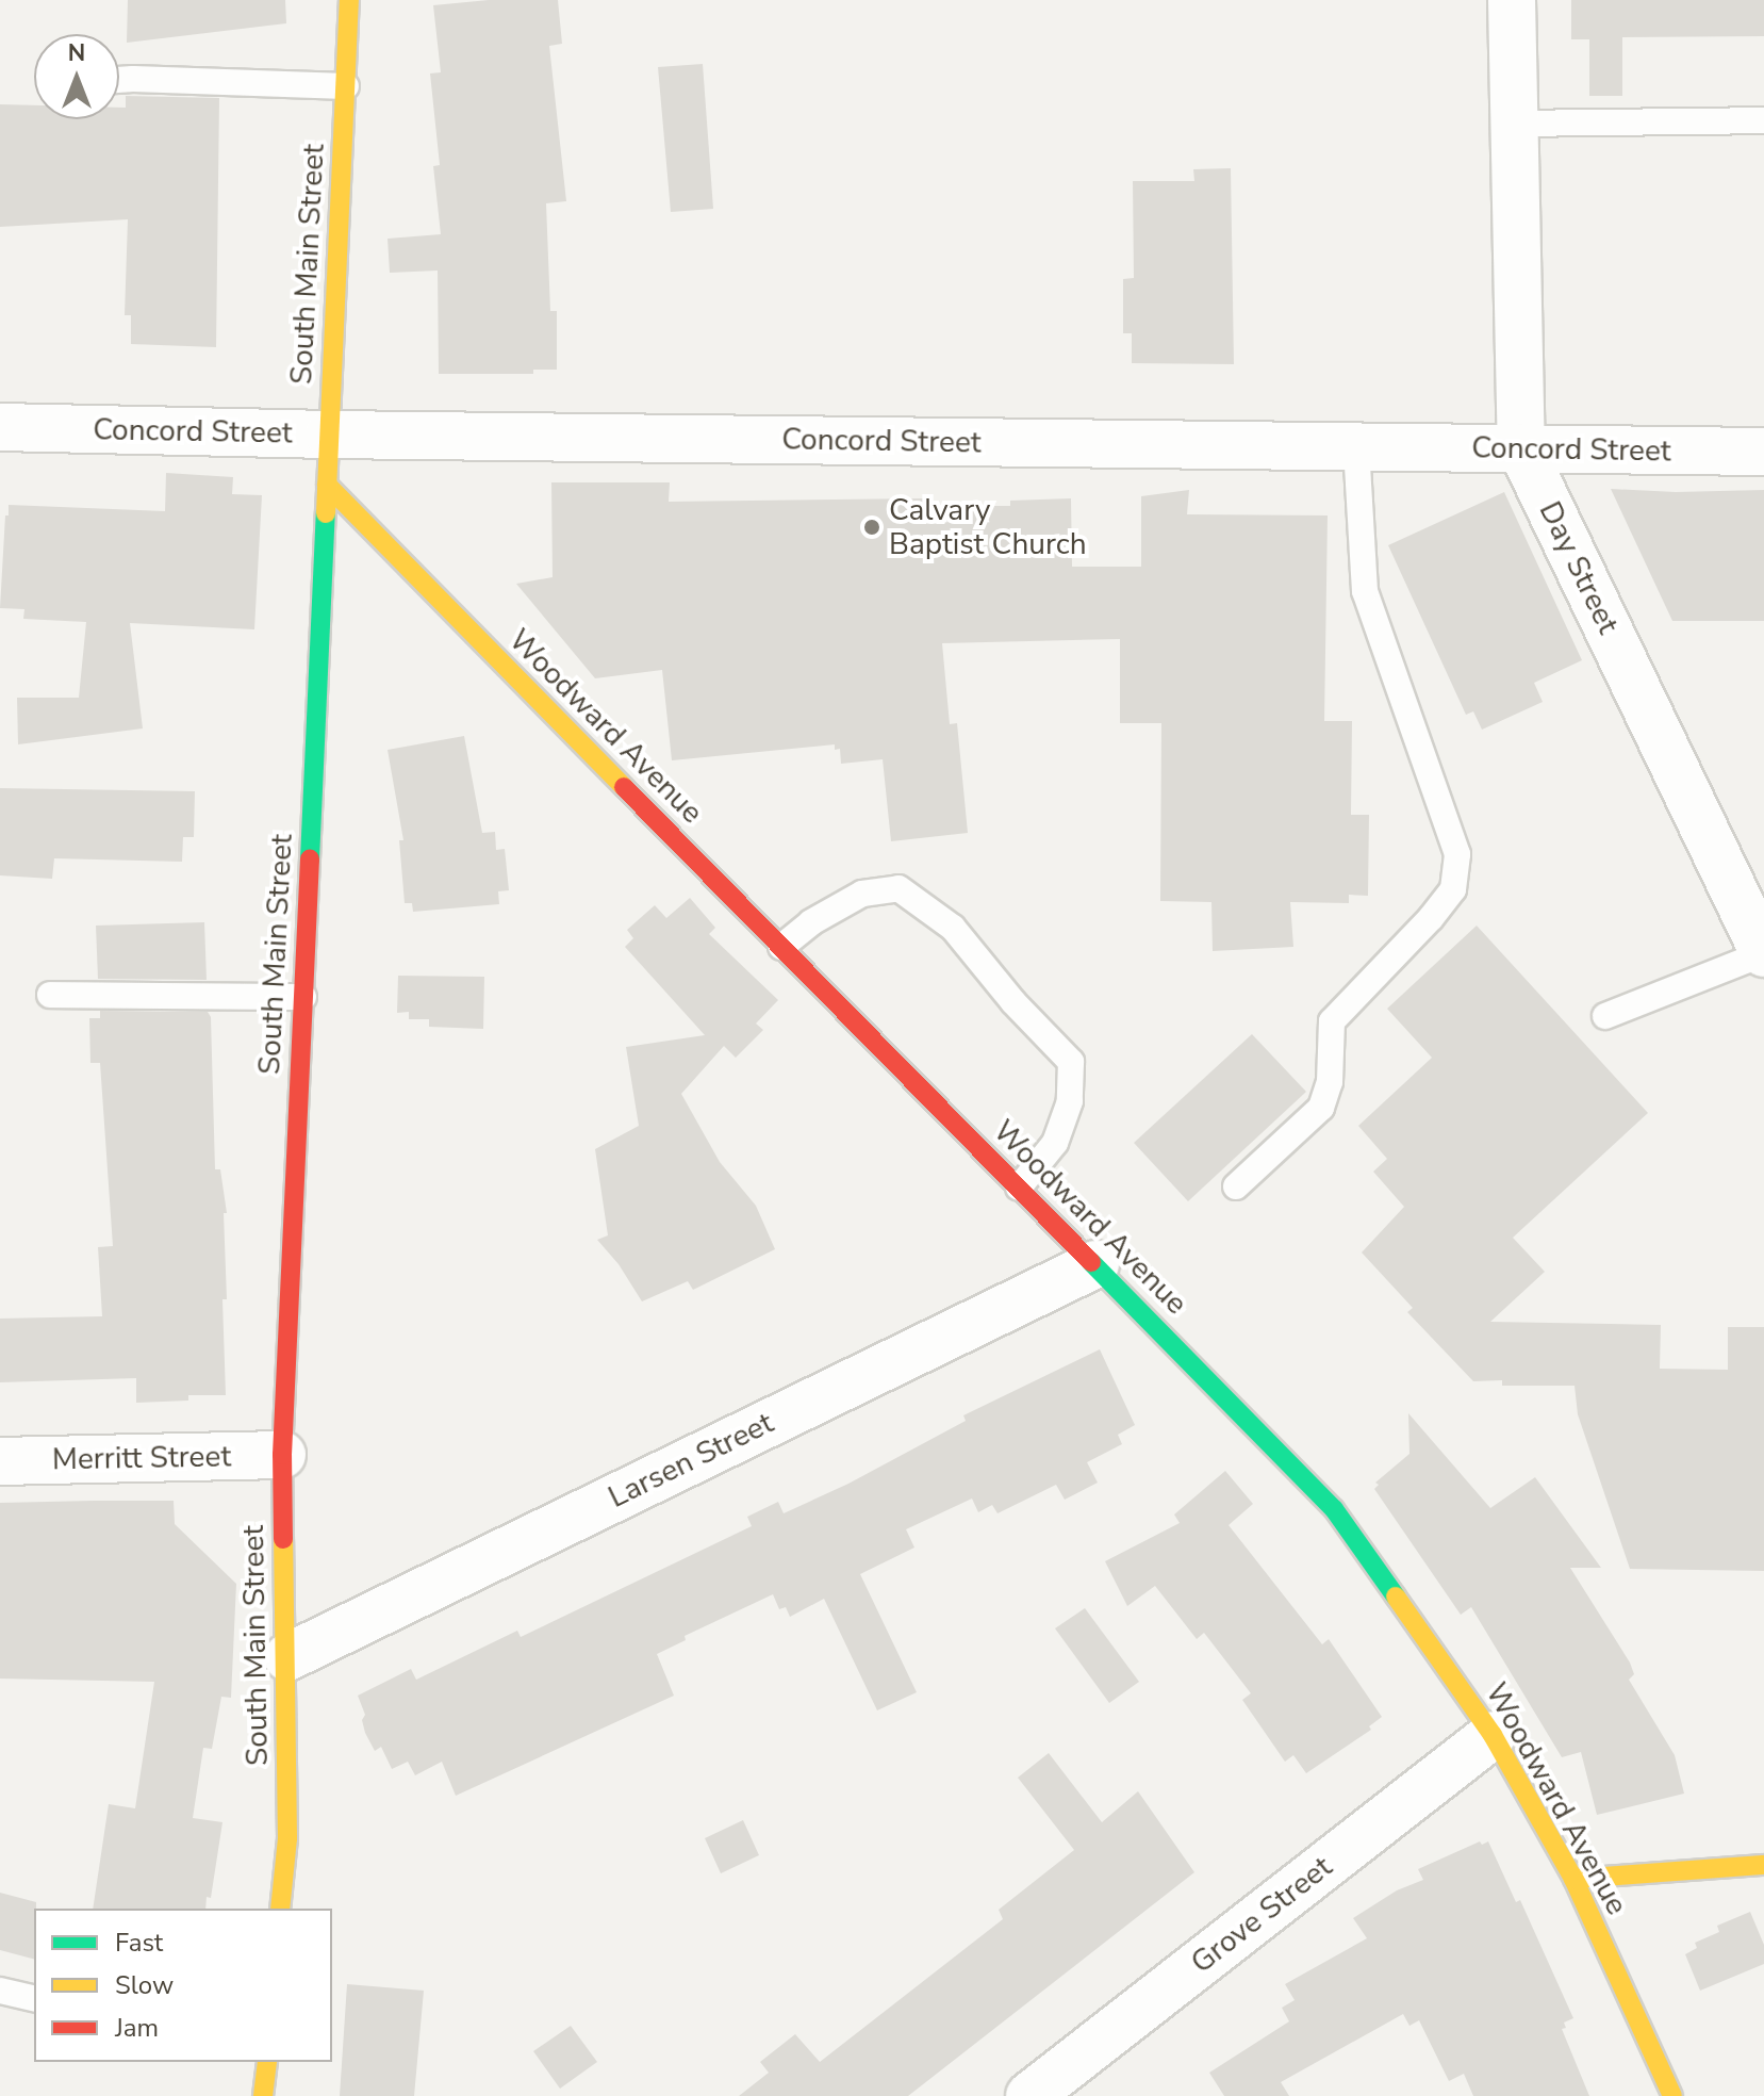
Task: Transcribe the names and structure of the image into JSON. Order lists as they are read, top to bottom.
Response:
{
  "streets": {
    "main road": ["South Main Street", "Woodward Avenue"],
    "street": [
      "Concord Street",
      "Day Street",
      "Merritt Street",
      "Larsen Street",
      "Grove Street"
    ]
  },
  "crossings": [
    ["South Main Street", "Concord Street"],
    ["South Main Street", "Woodward Avenue"],
    ["South Main Street", "Merritt Street"],
    ["South Main Street", "Larsen Street"],
    ["Concord Street", "Day Street"],
    ["Woodward Avenue", "Larsen Street"],
    ["Woodward Avenue", "Grove Street"]
  ],
  "places": ["Calvary Baptist Church"],
  "legend": ["Fast", "Slow", "Jam"],
  "north": "top"
}
